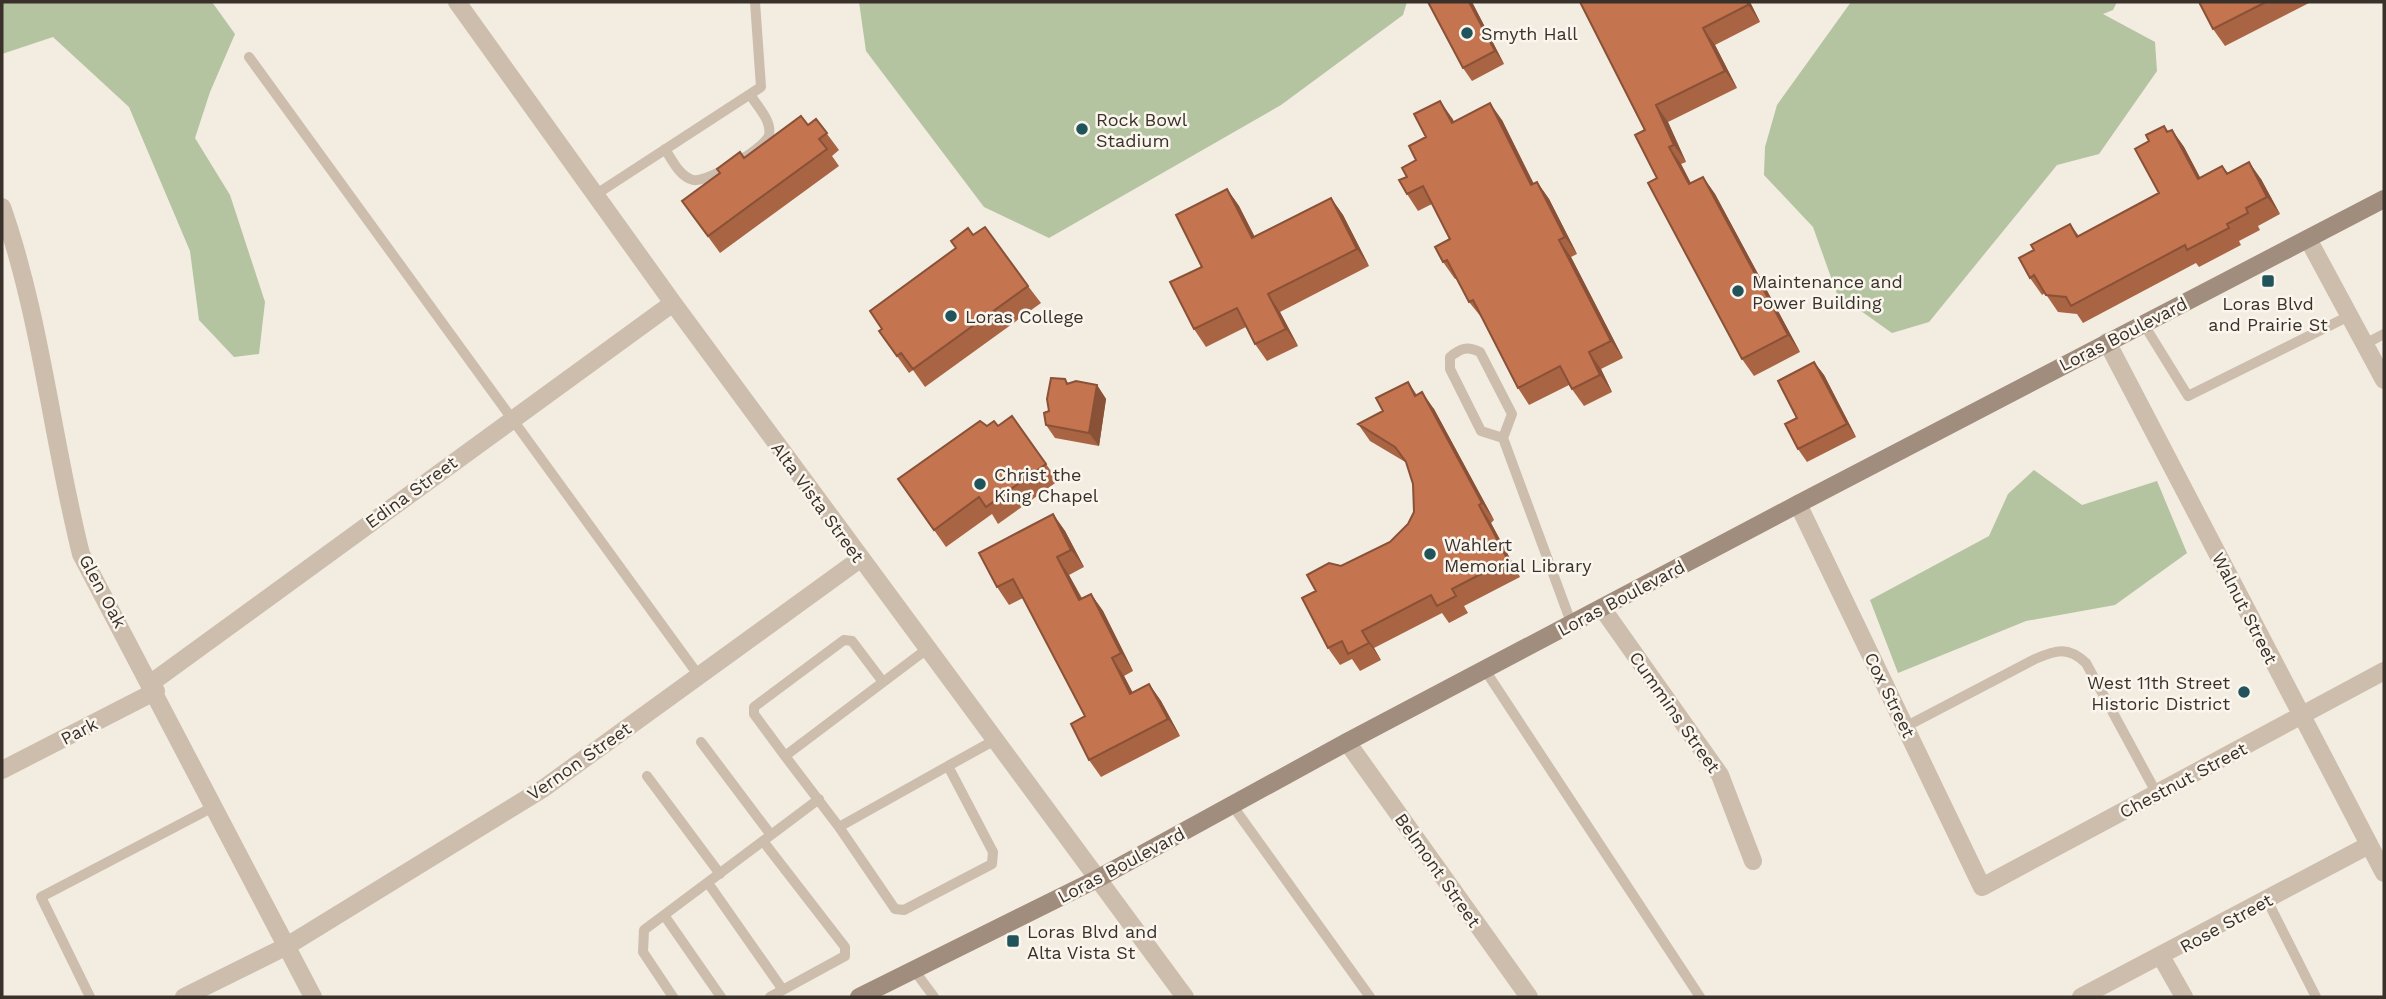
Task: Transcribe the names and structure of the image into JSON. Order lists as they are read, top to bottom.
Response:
{
  "streets": {
    "main road": ["Loras Boulevard"],
    "street": [
      "Edina Street",
      "Alta Vista Street",
      "Glen Oak",
      "Walnut Street",
      "Cox Street",
      "Cummins Street",
      "Park",
      "Vernon Street",
      "Chestnut Street",
      "Belmont Street",
      "Rose Street"
    ]
  },
  "crossings": [
    ["Loras Boulevard", "Alta Vista Street"],
    ["Loras Boulevard", "Walnut Street"],
    ["Loras Boulevard", "Cox Street"],
    ["Loras Boulevard", "Cummins Street"],
    ["Loras Boulevard", "Belmont Street"],
    ["Edina Street", "Alta Vista Street"],
    ["Edina Street", "Glen Oak"],
    ["Edina Street", "Park"],
    ["Alta Vista Street", "Vernon Street"],
    ["Glen Oak", "Park"],
    ["Glen Oak", "Vernon Street"],
    ["Walnut Street", "Chestnut Street"],
    ["Walnut Street", "Rose Street"],
    ["Cox Street", "Chestnut Street"]
  ],
  "places": {
    "other": [
      "Smyth Hall",
      "Rock Bowl Stadium",
      "Maintenance and Power Building",
      "Loras College",
      "Christ the King Chapel",
      "Wahlert Memorial Library",
      "West 11th Street Historic District"
    ],
    "transit": ["Loras Blvd and Prairie St", "Loras Blvd and Alta Vista St"]
  }
}
